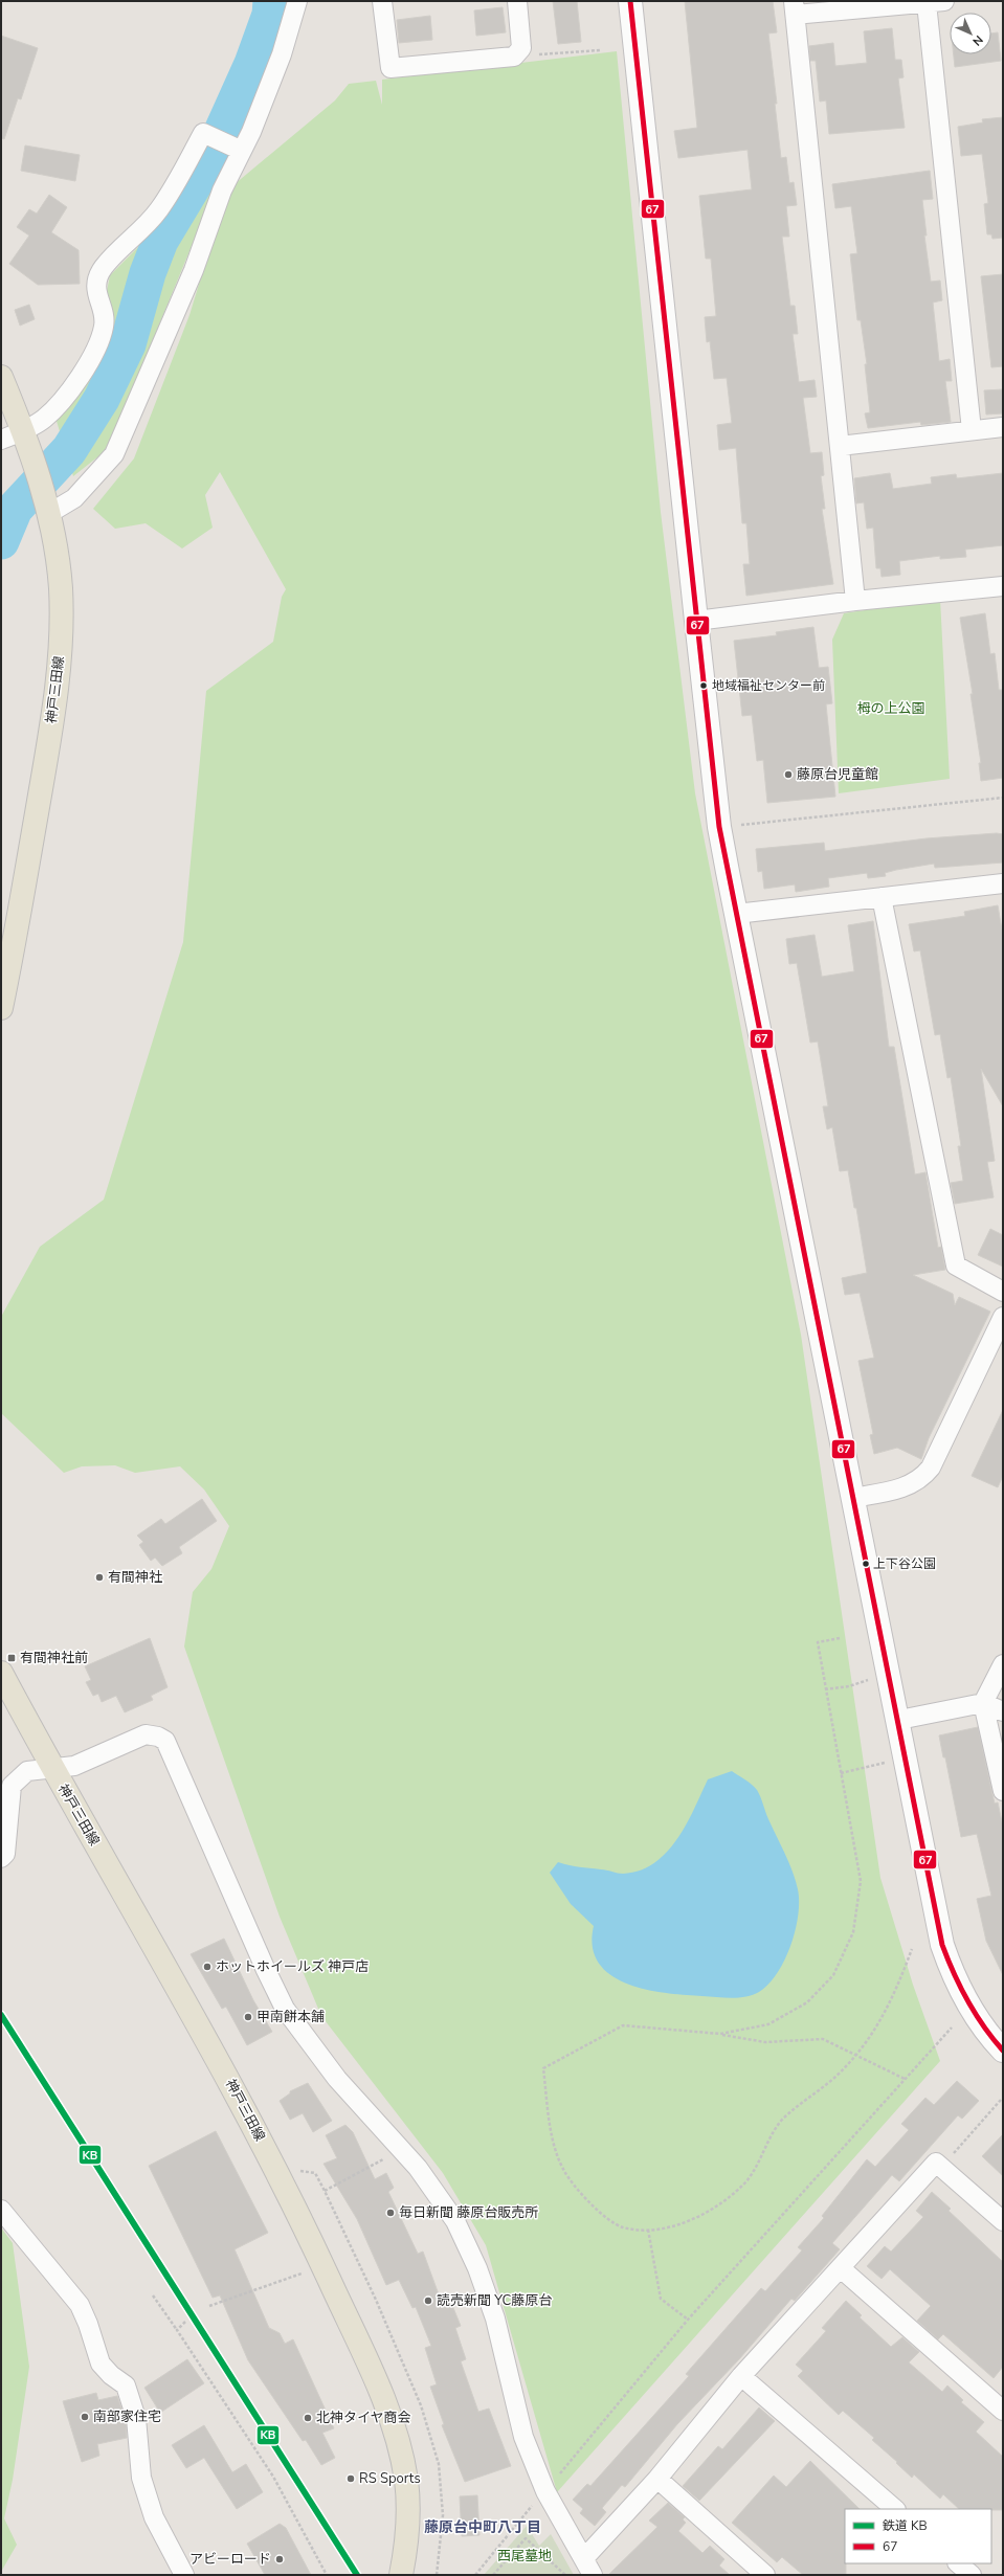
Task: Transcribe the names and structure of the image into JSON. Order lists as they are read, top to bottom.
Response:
{
  "streets": {
    "main road": ["神戸三田線"]
  },
  "districts": ["藤原台中町八丁目"],
  "parks": ["栂の上公園", "西尾墓地"],
  "places": {
    "other": [
      "地域福祉センター前",
      "藤原台児童館",
      "上下谷公園",
      "有間神社",
      "ホットホイールズ 神戸店",
      "甲南餅本舗",
      "毎日新聞 藤原台販売所",
      "読売新聞 YC藤原台",
      "南部家住宅",
      "北神タイヤ商会",
      "RS Sports",
      "アビーロード"
    ],
    "transit": ["有間神社前"]
  },
  "lines": ["transit line 67", "rail line KB"],
  "legend": ["鉄道 KB", "67"],
  "north": "bottom right"
}
